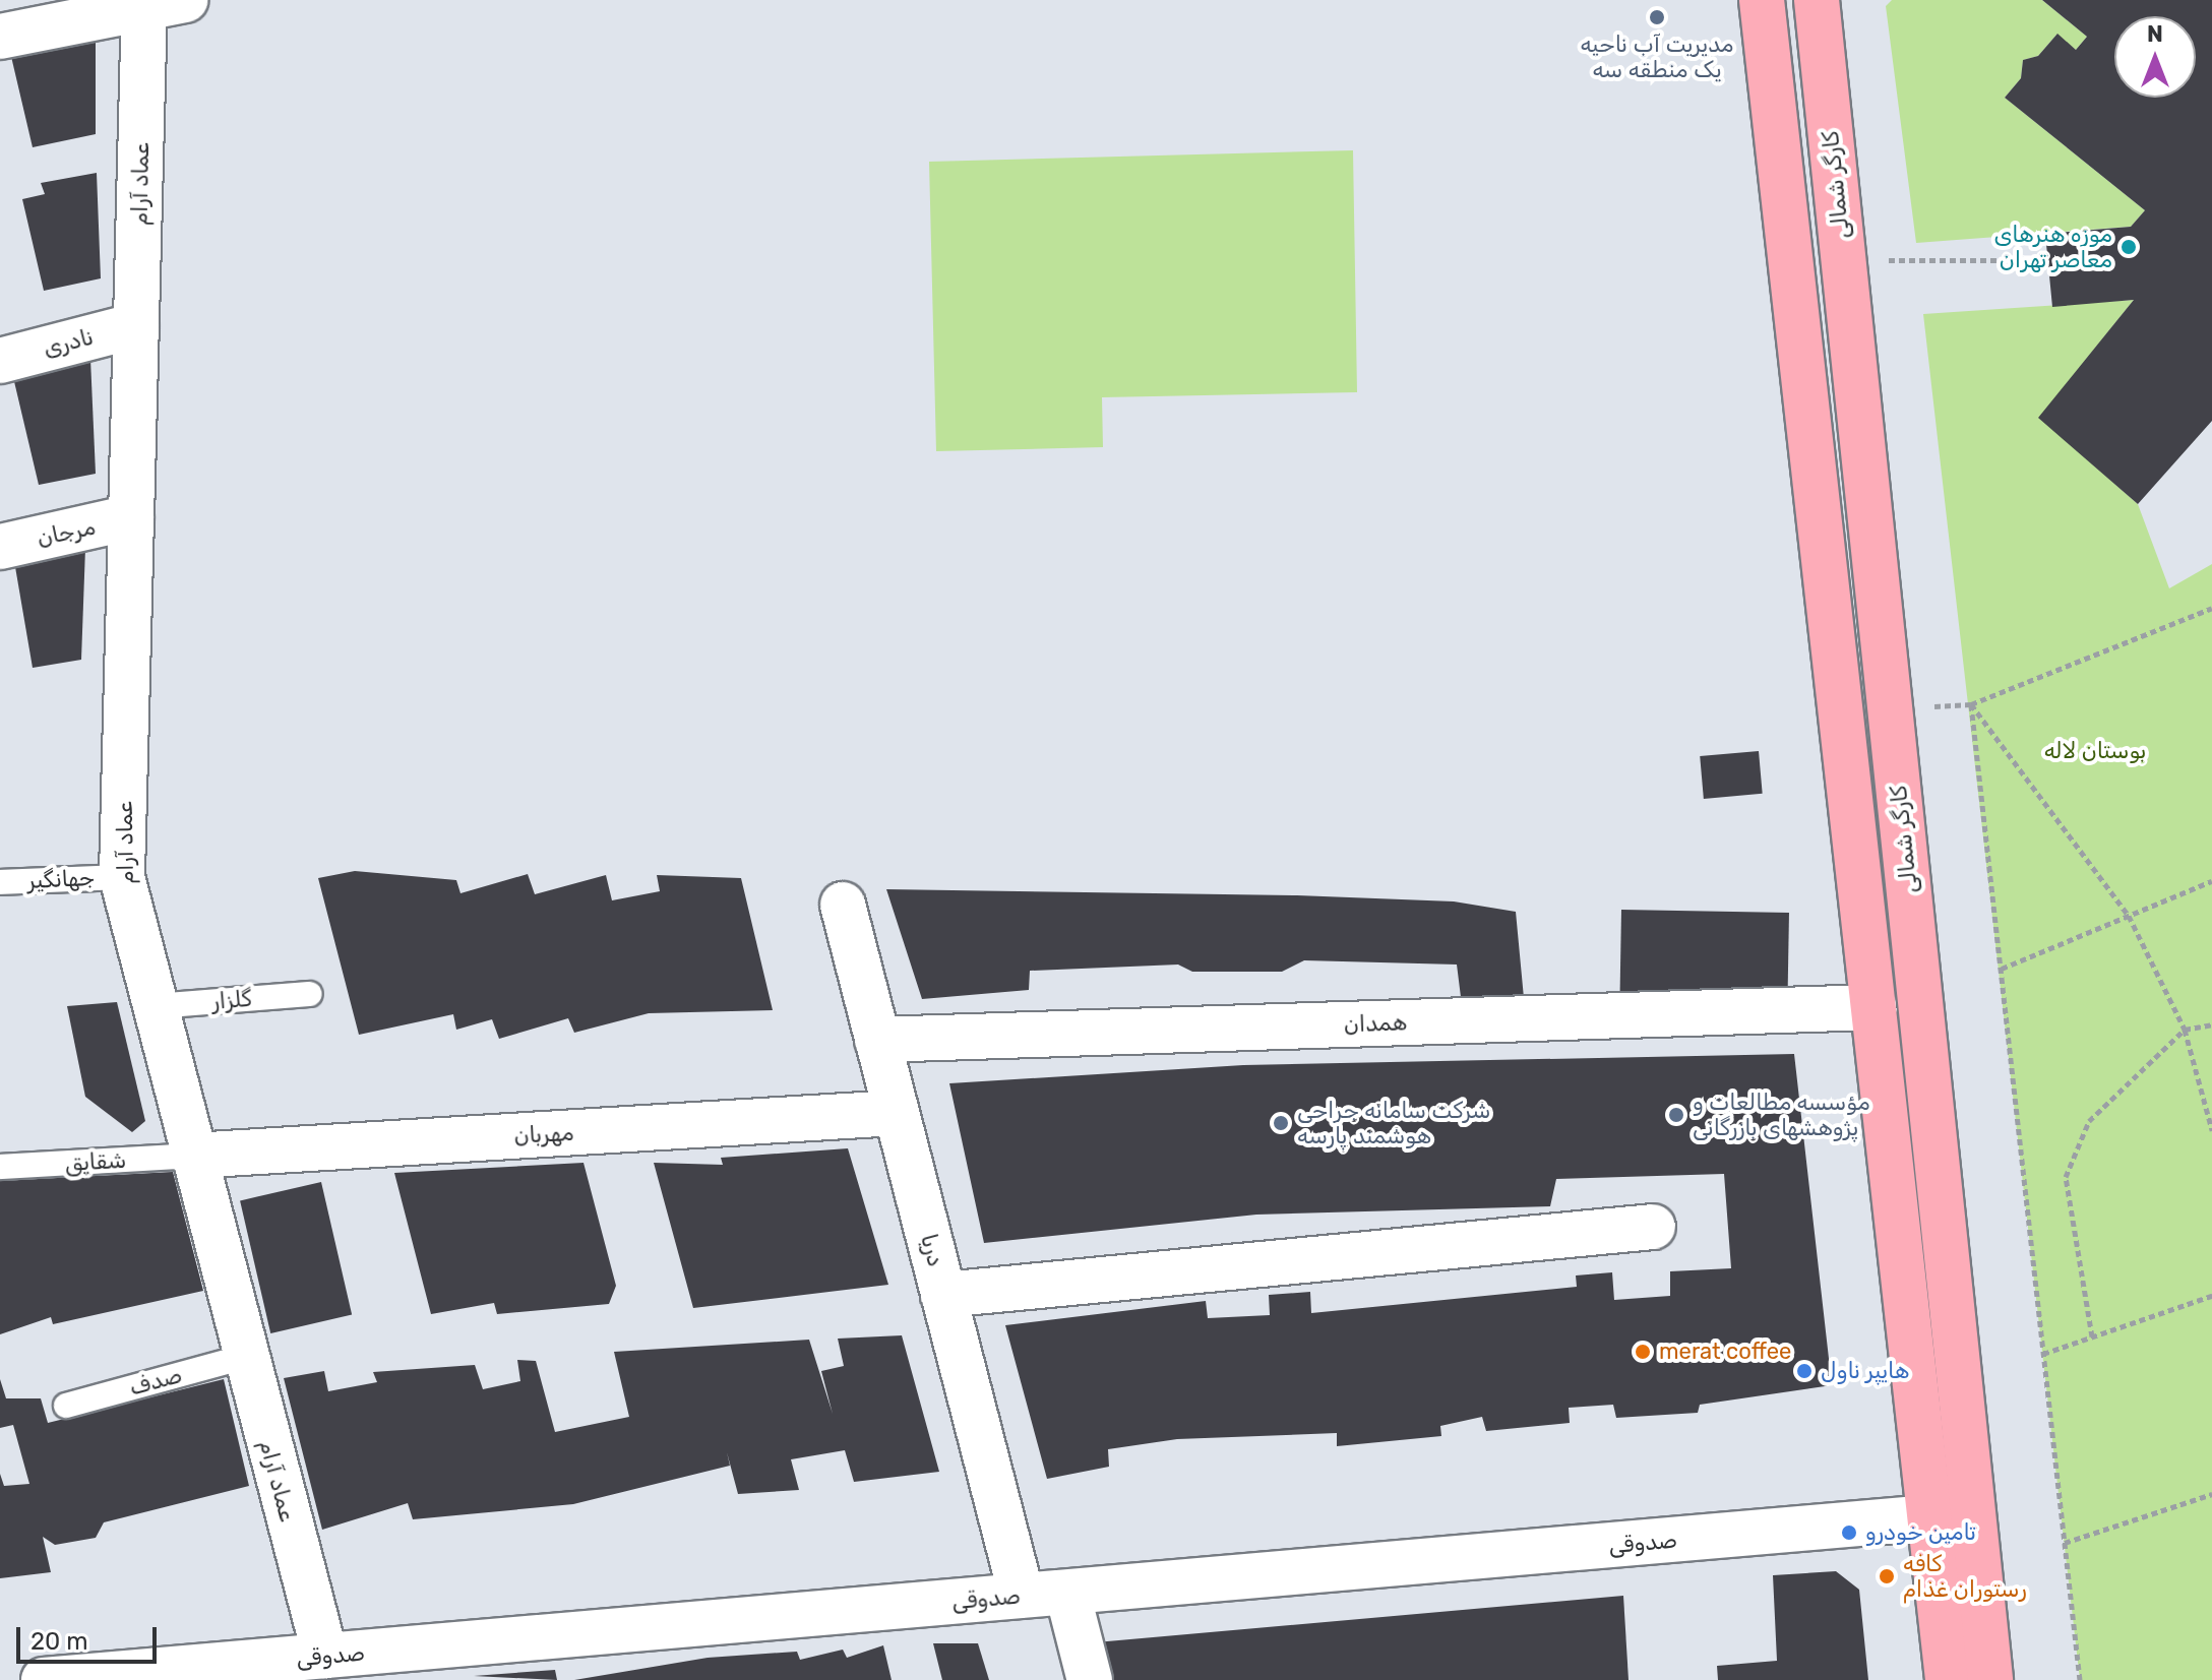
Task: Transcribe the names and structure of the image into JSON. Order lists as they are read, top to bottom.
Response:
{
  "streets": {
    "main road": ["کارگر شمالی"],
    "street": [
      "عماد آرام",
      "نادری",
      "مرجان",
      "همدان",
      "مهربان",
      "دریا",
      "صدوقی"
    ],
    "lane": [
      "جهانگیر",
      "گلزار",
      "شقایق",
      "صدف"
    ]
  },
  "crossings": [
    ["عماد آرام", "نادری"],
    ["عماد آرام", "مرجان"],
    ["عماد آرام", "جهانگیر"],
    ["عماد آرام", "گلزار"],
    ["عماد آرام", "مهربان"],
    ["عماد آرام", "شقایق"],
    ["عماد آرام", "صدف"],
    ["عماد آرام", "صدوقی"],
    ["همدان", "دریا"],
    ["مهربان", "شقایق"],
    ["مهربان", "دریا"],
    ["دریا", "صدوقی"]
  ],
  "parks": ["بوستان لاله"],
  "places": [
    "مدیریت آب ناحیه یک منطقه سه",
    "موزه هنرهای معاصر تهران",
    "مؤسسه مطالعات و پژوهشهای بازرگانی",
    "شرکت سامانه جراحی هوشمند پارسه",
    "merat coffee",
    "هايپر ناول",
    "تامین خودرو",
    "کافه رستوران غذام"
  ],
  "scale_bar": "20 m",
  "north": "top"
}
